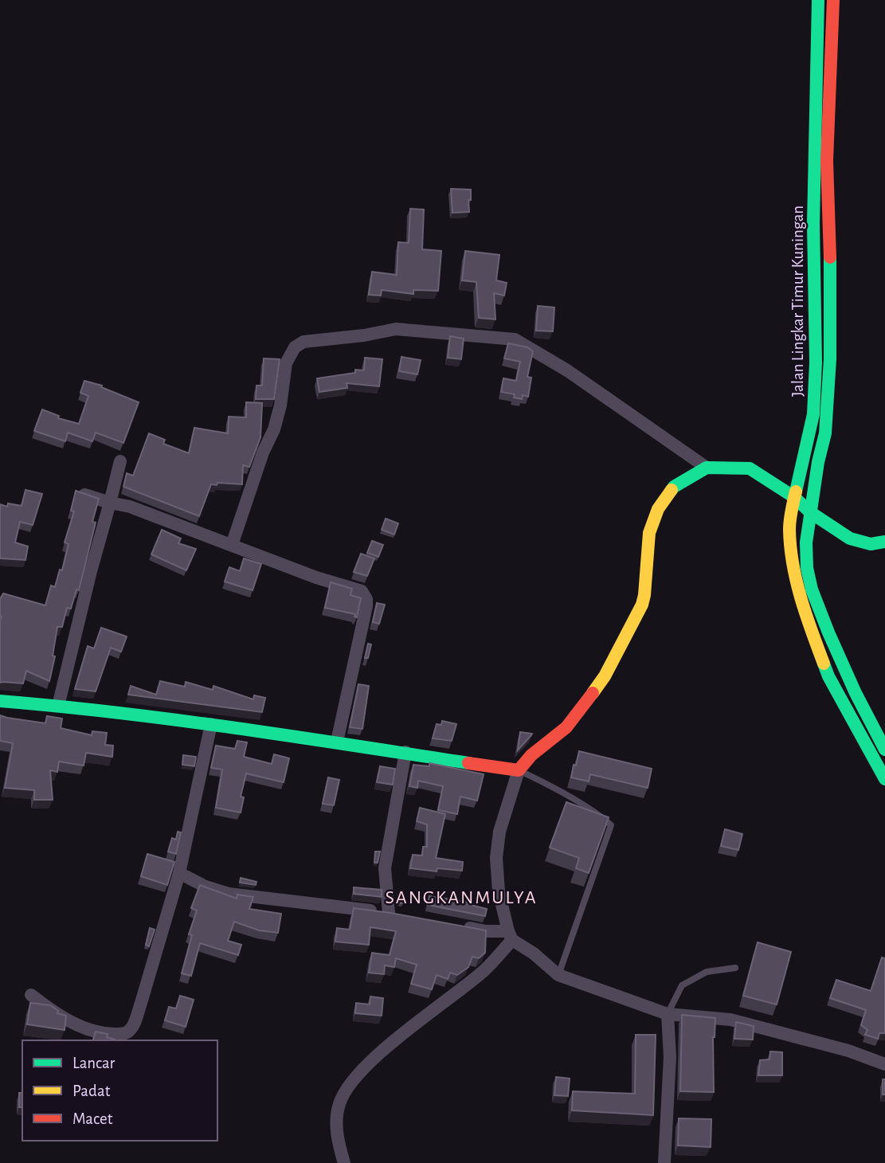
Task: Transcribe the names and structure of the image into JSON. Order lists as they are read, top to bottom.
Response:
{
  "streets": {
    "main road": ["Jalan Lingkar Timur Kuningan"]
  },
  "districts": ["SANGKANMULYA"],
  "legend": ["Lancar", "Padat", "Macet"]
}
